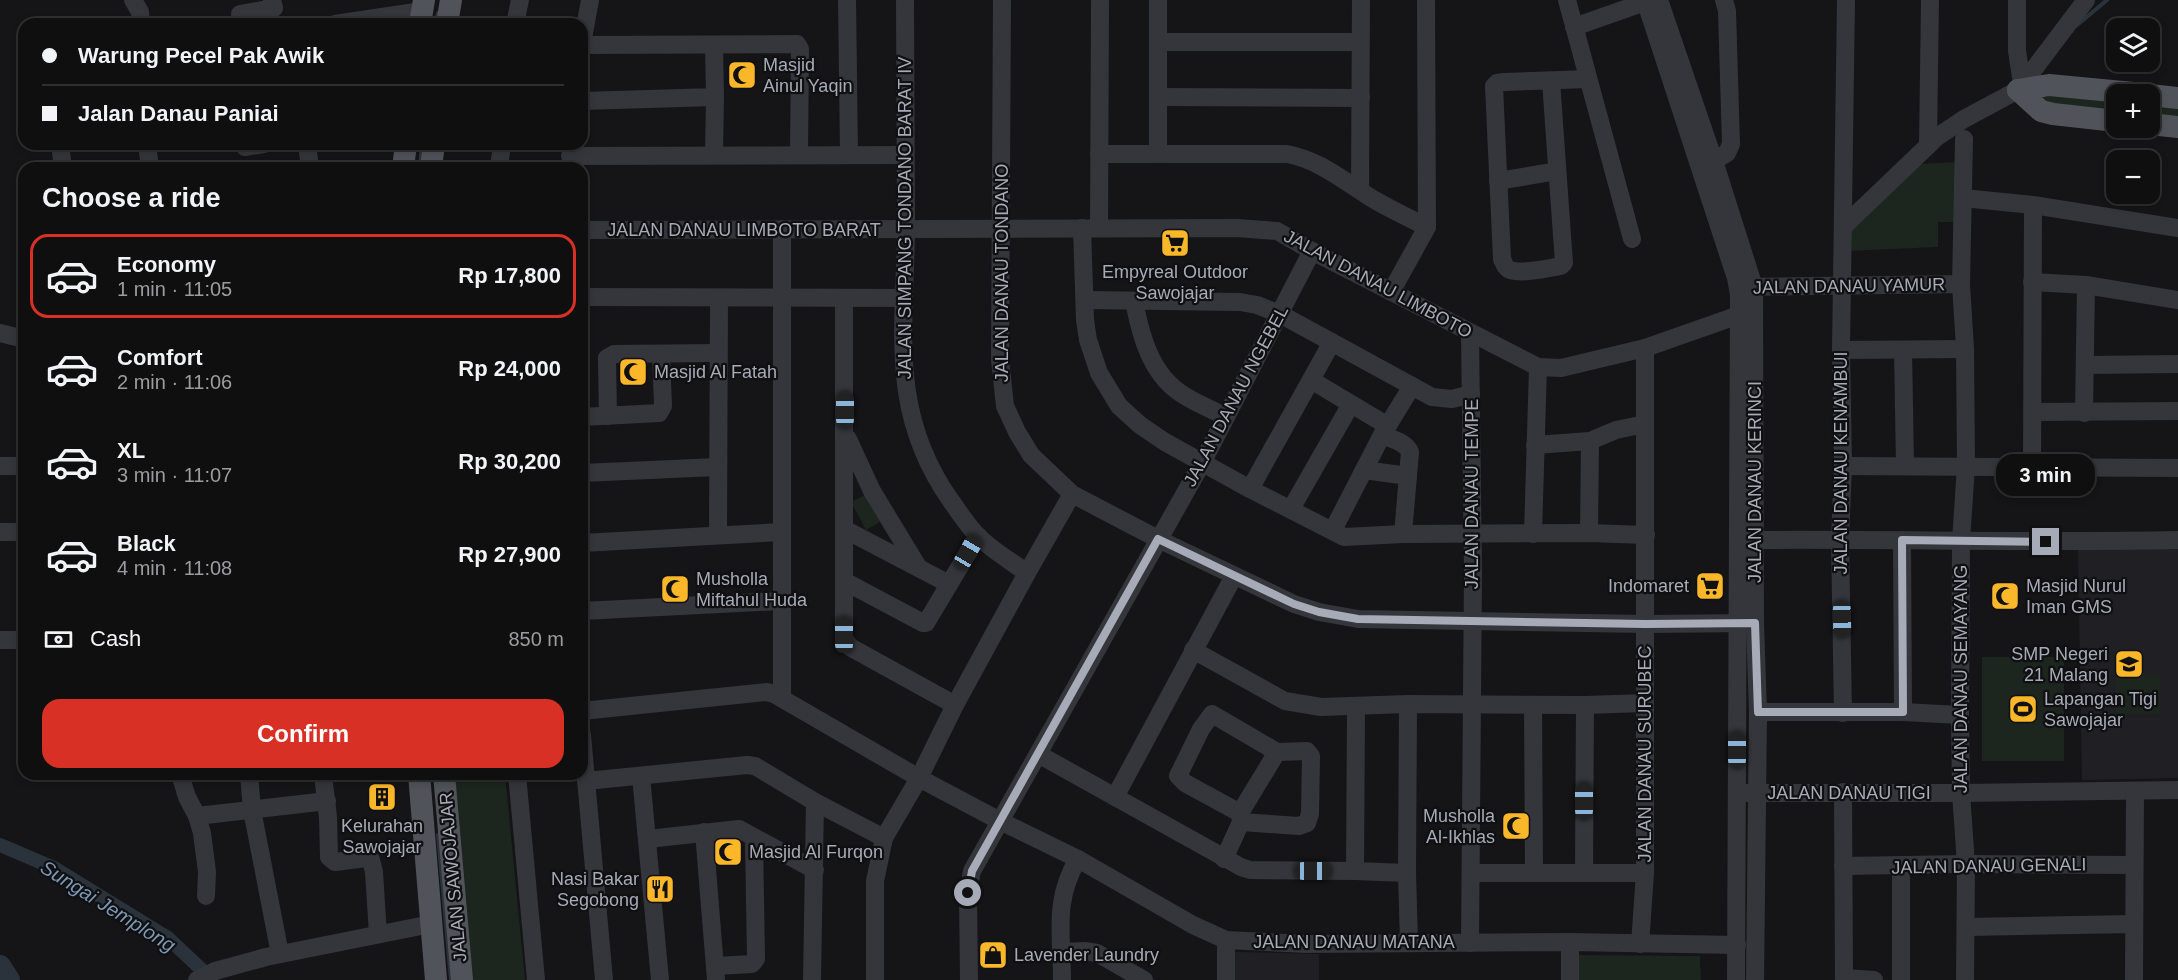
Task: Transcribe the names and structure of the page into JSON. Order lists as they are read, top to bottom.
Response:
{
  "streets": {
    "main road": ["JALAN SAWOJAJAR"],
    "street": [
      "JALAN SIMPANG TONDANO BARAT IV",
      "JALAN DANAU LIMBOTO BARAT",
      "JALAN DANAU TONDANO",
      "JALAN DANAU LIMBOTO",
      "JALAN DANAU YAMUR",
      "JALAN DANAU NGEBEL",
      "JALAN DANAU KENAMBUI",
      "JALAN DANAU KERINCI",
      "JALAN DANAU TEMPE",
      "JALAN DANAU SEMAYANG",
      "JALAN DANAU SURUBEC",
      "JALAN DANAU TIGI",
      "JALAN DANAU GENALI",
      "JALAN DANAU MATANA"
    ]
  },
  "crossings": [
    ["JALAN SIMPANG TONDANO BARAT IV", "JALAN DANAU LIMBOTO BARAT"],
    ["JALAN DANAU LIMBOTO BARAT", "JALAN DANAU TONDANO"],
    ["JALAN DANAU LIMBOTO BARAT", "JALAN DANAU LIMBOTO"],
    ["JALAN DANAU TONDANO", "JALAN DANAU LIMBOTO"],
    ["JALAN DANAU TONDANO", "JALAN DANAU NGEBEL"],
    ["JALAN DANAU TONDANO", "JALAN DANAU KERINCI"],
    ["JALAN DANAU TONDANO", "JALAN DANAU TEMPE"],
    ["JALAN DANAU TONDANO", "JALAN DANAU SURUBEC"],
    ["JALAN DANAU LIMBOTO", "JALAN DANAU NGEBEL"],
    ["JALAN DANAU LIMBOTO", "JALAN DANAU KERINCI"],
    ["JALAN DANAU LIMBOTO", "JALAN DANAU TEMPE"],
    ["JALAN DANAU LIMBOTO", "JALAN DANAU SURUBEC"],
    ["JALAN DANAU YAMUR", "JALAN DANAU KENAMBUI"],
    ["JALAN DANAU YAMUR", "JALAN DANAU KERINCI"],
    ["JALAN DANAU YAMUR", "JALAN DANAU SEMAYANG"],
    ["JALAN DANAU NGEBEL", "JALAN DANAU MATANA"],
    ["JALAN DANAU KERINCI", "JALAN DANAU TIGI"],
    ["JALAN DANAU KERINCI", "JALAN DANAU MATANA"],
    ["JALAN DANAU TEMPE", "JALAN DANAU MATANA"],
    ["JALAN DANAU SEMAYANG", "JALAN DANAU TIGI"],
    ["JALAN DANAU SEMAYANG", "JALAN DANAU GENALI"],
    ["JALAN DANAU SURUBEC", "JALAN DANAU MATANA"]
  ],
  "water": ["Sungai Jemplong"],
  "places": {
    "mosque": [
      "Masjid Ainul Yaqin",
      "Masjid Al Fatah",
      "Musholla Miftahul Huda",
      "Masjid Nurul Iman GMS",
      "Musholla Al-Ikhlas",
      "Masjid Al Furqon"
    ],
    "supermarket": ["Empyreal Outdoor Sawojajar", "Indomaret"],
    "school or university": ["SMP Negeri 21 Malang"],
    "sports": ["Lapangan Tigi Sawojajar"],
    "building": ["Kelurahan Sawojajar"],
    "restaurant": ["Nasi Bakar Segobong"],
    "shop": ["Lavender Laundry"]
  },
  "page": {
    "map_buttons": ["+", "−"],
    "banner": ["Warung Pecel Pak Awik", "Jalan Danau Paniai"],
    "heading": "Choose a ride",
    "list": [
      {
        "name": "Economy",
        "note": "1 min · 11:05",
        "value": "Rp 17,800"
      },
      {
        "name": "Comfort",
        "note": "2 min · 11:06",
        "value": "Rp 24,000"
      },
      {
        "name": "XL",
        "note": "3 min · 11:07",
        "value": "Rp 30,200"
      },
      {
        "name": "Black",
        "note": "4 min · 11:08",
        "value": "Rp 27,900"
      }
    ],
    "bubble": "3 min",
    "pay": ["Cash", "850 m"],
    "buttons": "Confirm"
  }
}
